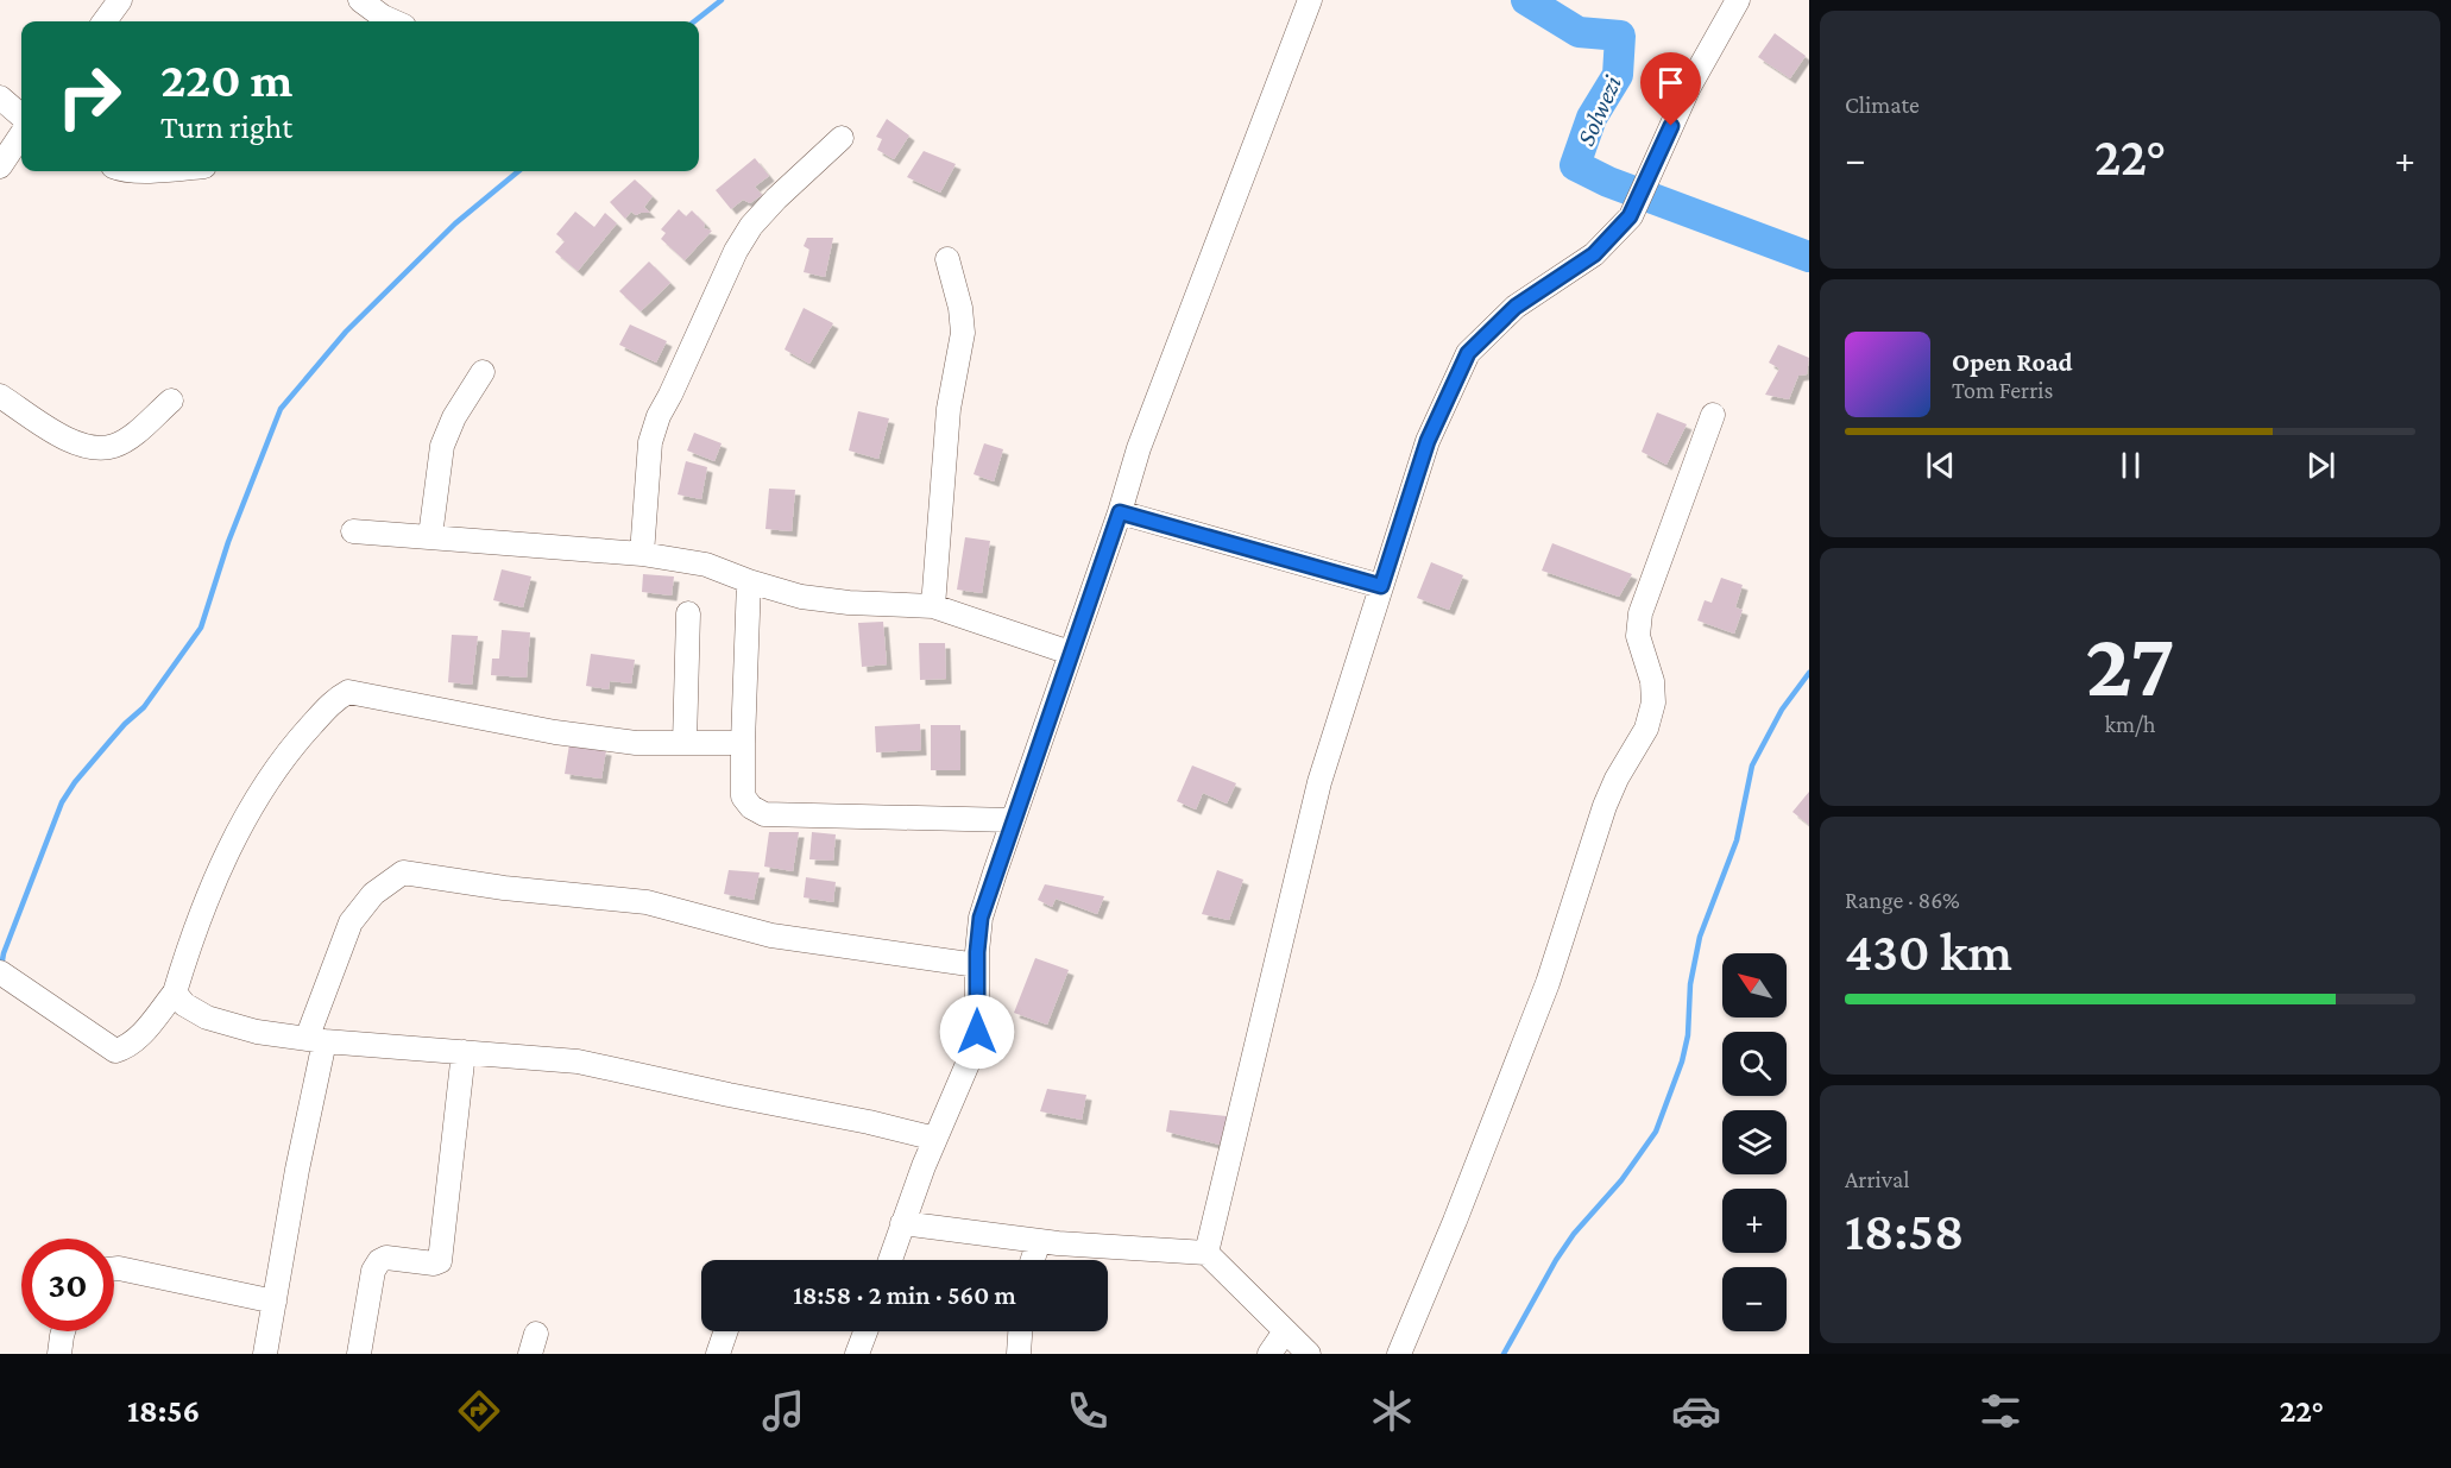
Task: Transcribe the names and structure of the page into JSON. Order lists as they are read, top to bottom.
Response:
{
  "water": ["Solwezi"],
  "north": "top left",
  "page": {
    "tile": [
      "Climate",
      ["27", "km/h"],
      ["Range · 86%", "430 km"],
      ["Arrival", "18:58"]
    ],
    "turn": ["220 m", "Turn right"],
    "heat": ["−", "22°", "+"],
    "song": ["Open Road", "Tom Ferris"],
    "map_buttons": ["+", "−"],
    "limit": "30",
    "trip": "18:58 · 2 min · 560 m",
    "tabs": ["18:56", "22°"]
  }
}
